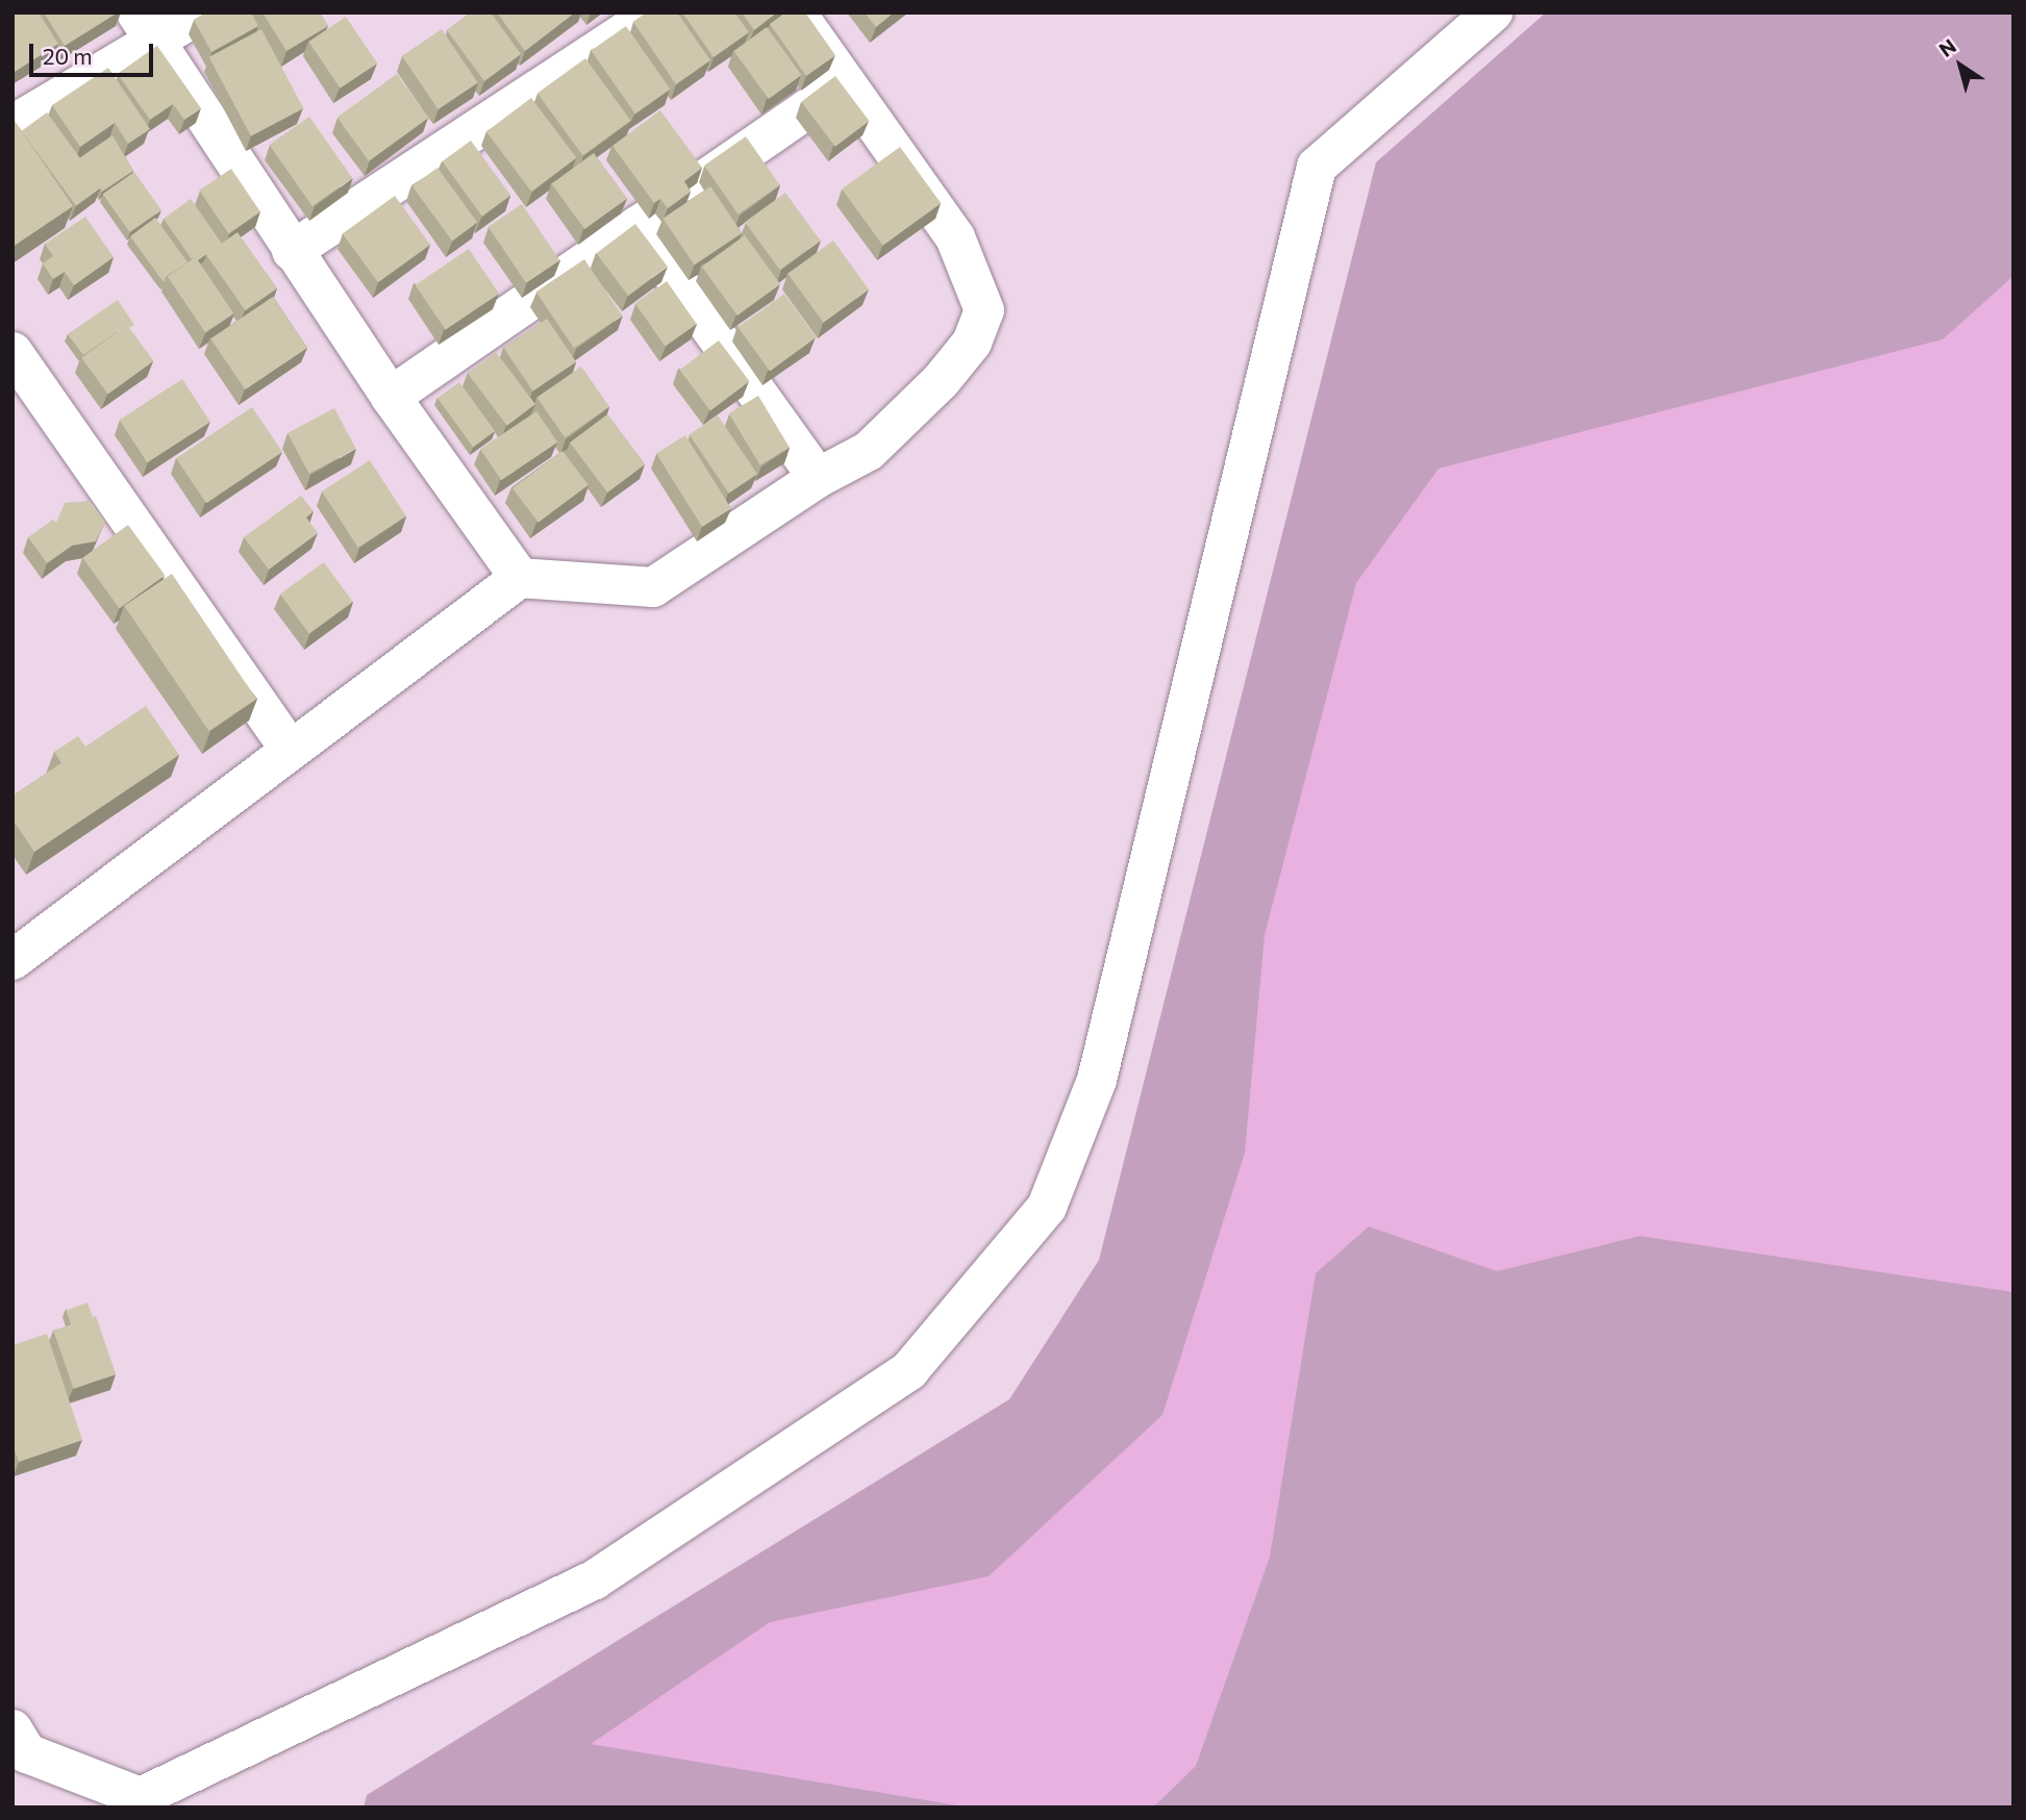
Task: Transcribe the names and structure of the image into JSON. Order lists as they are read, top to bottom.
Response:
{
  "scale_bar": "20 m",
  "north": "top left"
}
